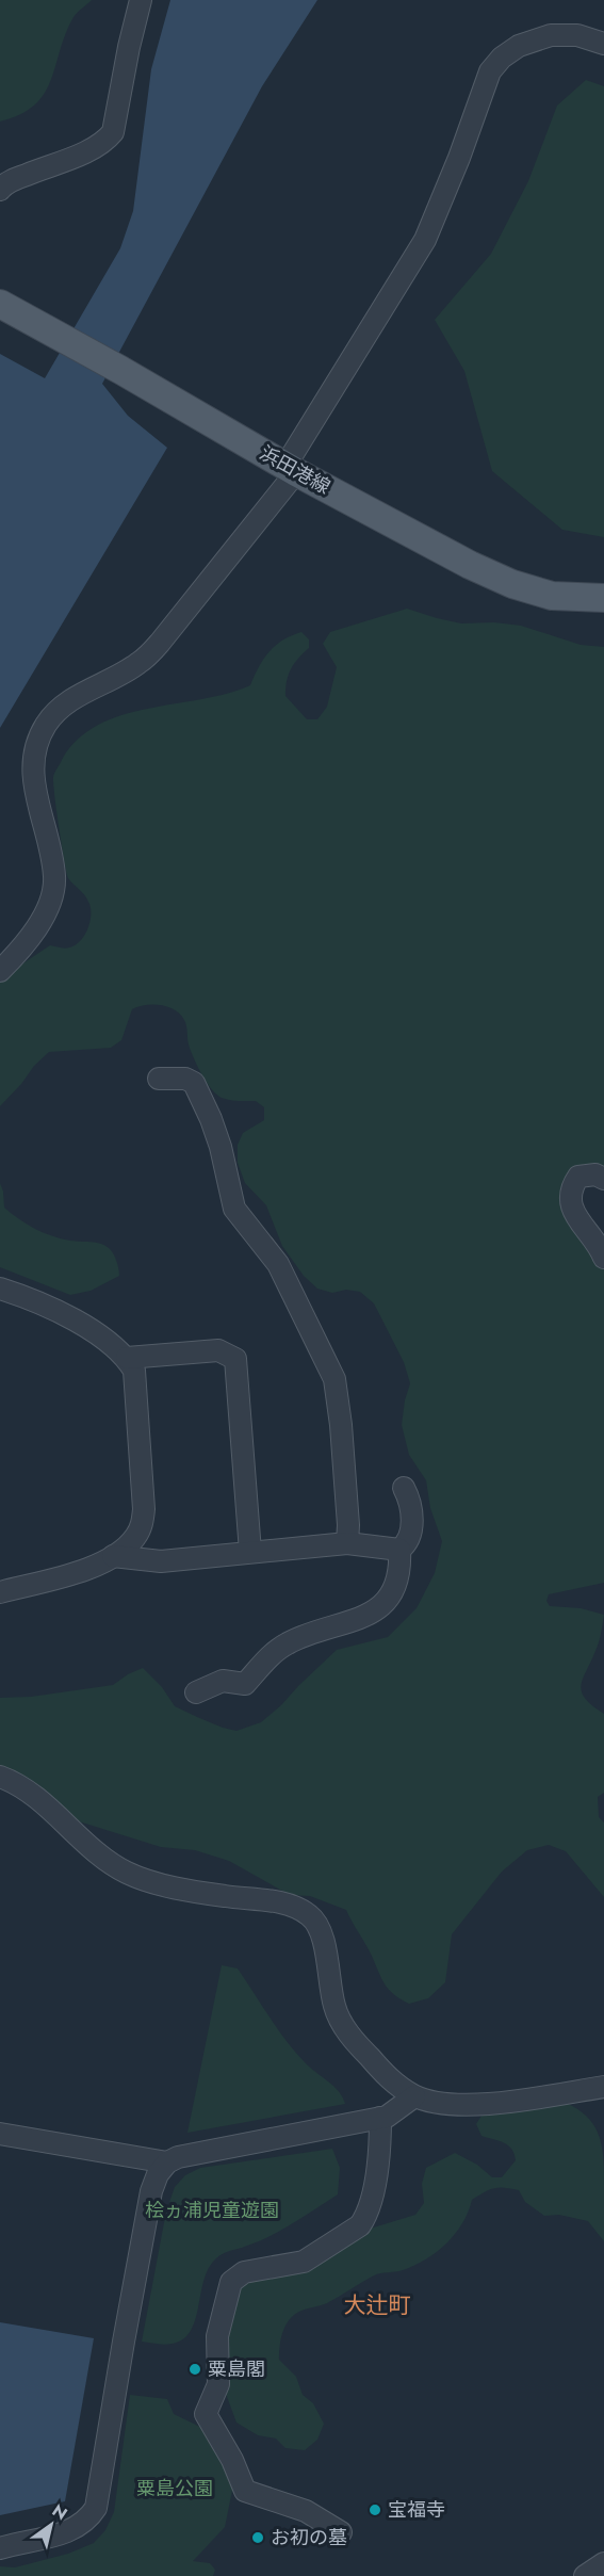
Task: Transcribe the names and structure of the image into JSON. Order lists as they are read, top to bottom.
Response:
{
  "streets": {
    "main road": ["浜田港線"]
  },
  "districts": ["大辻町"],
  "parks": ["桧ヵ浦児童遊園", "粟島公園"],
  "places": ["粟島閣", "宝福寺", "お初の墓"],
  "north": "top right"
}
